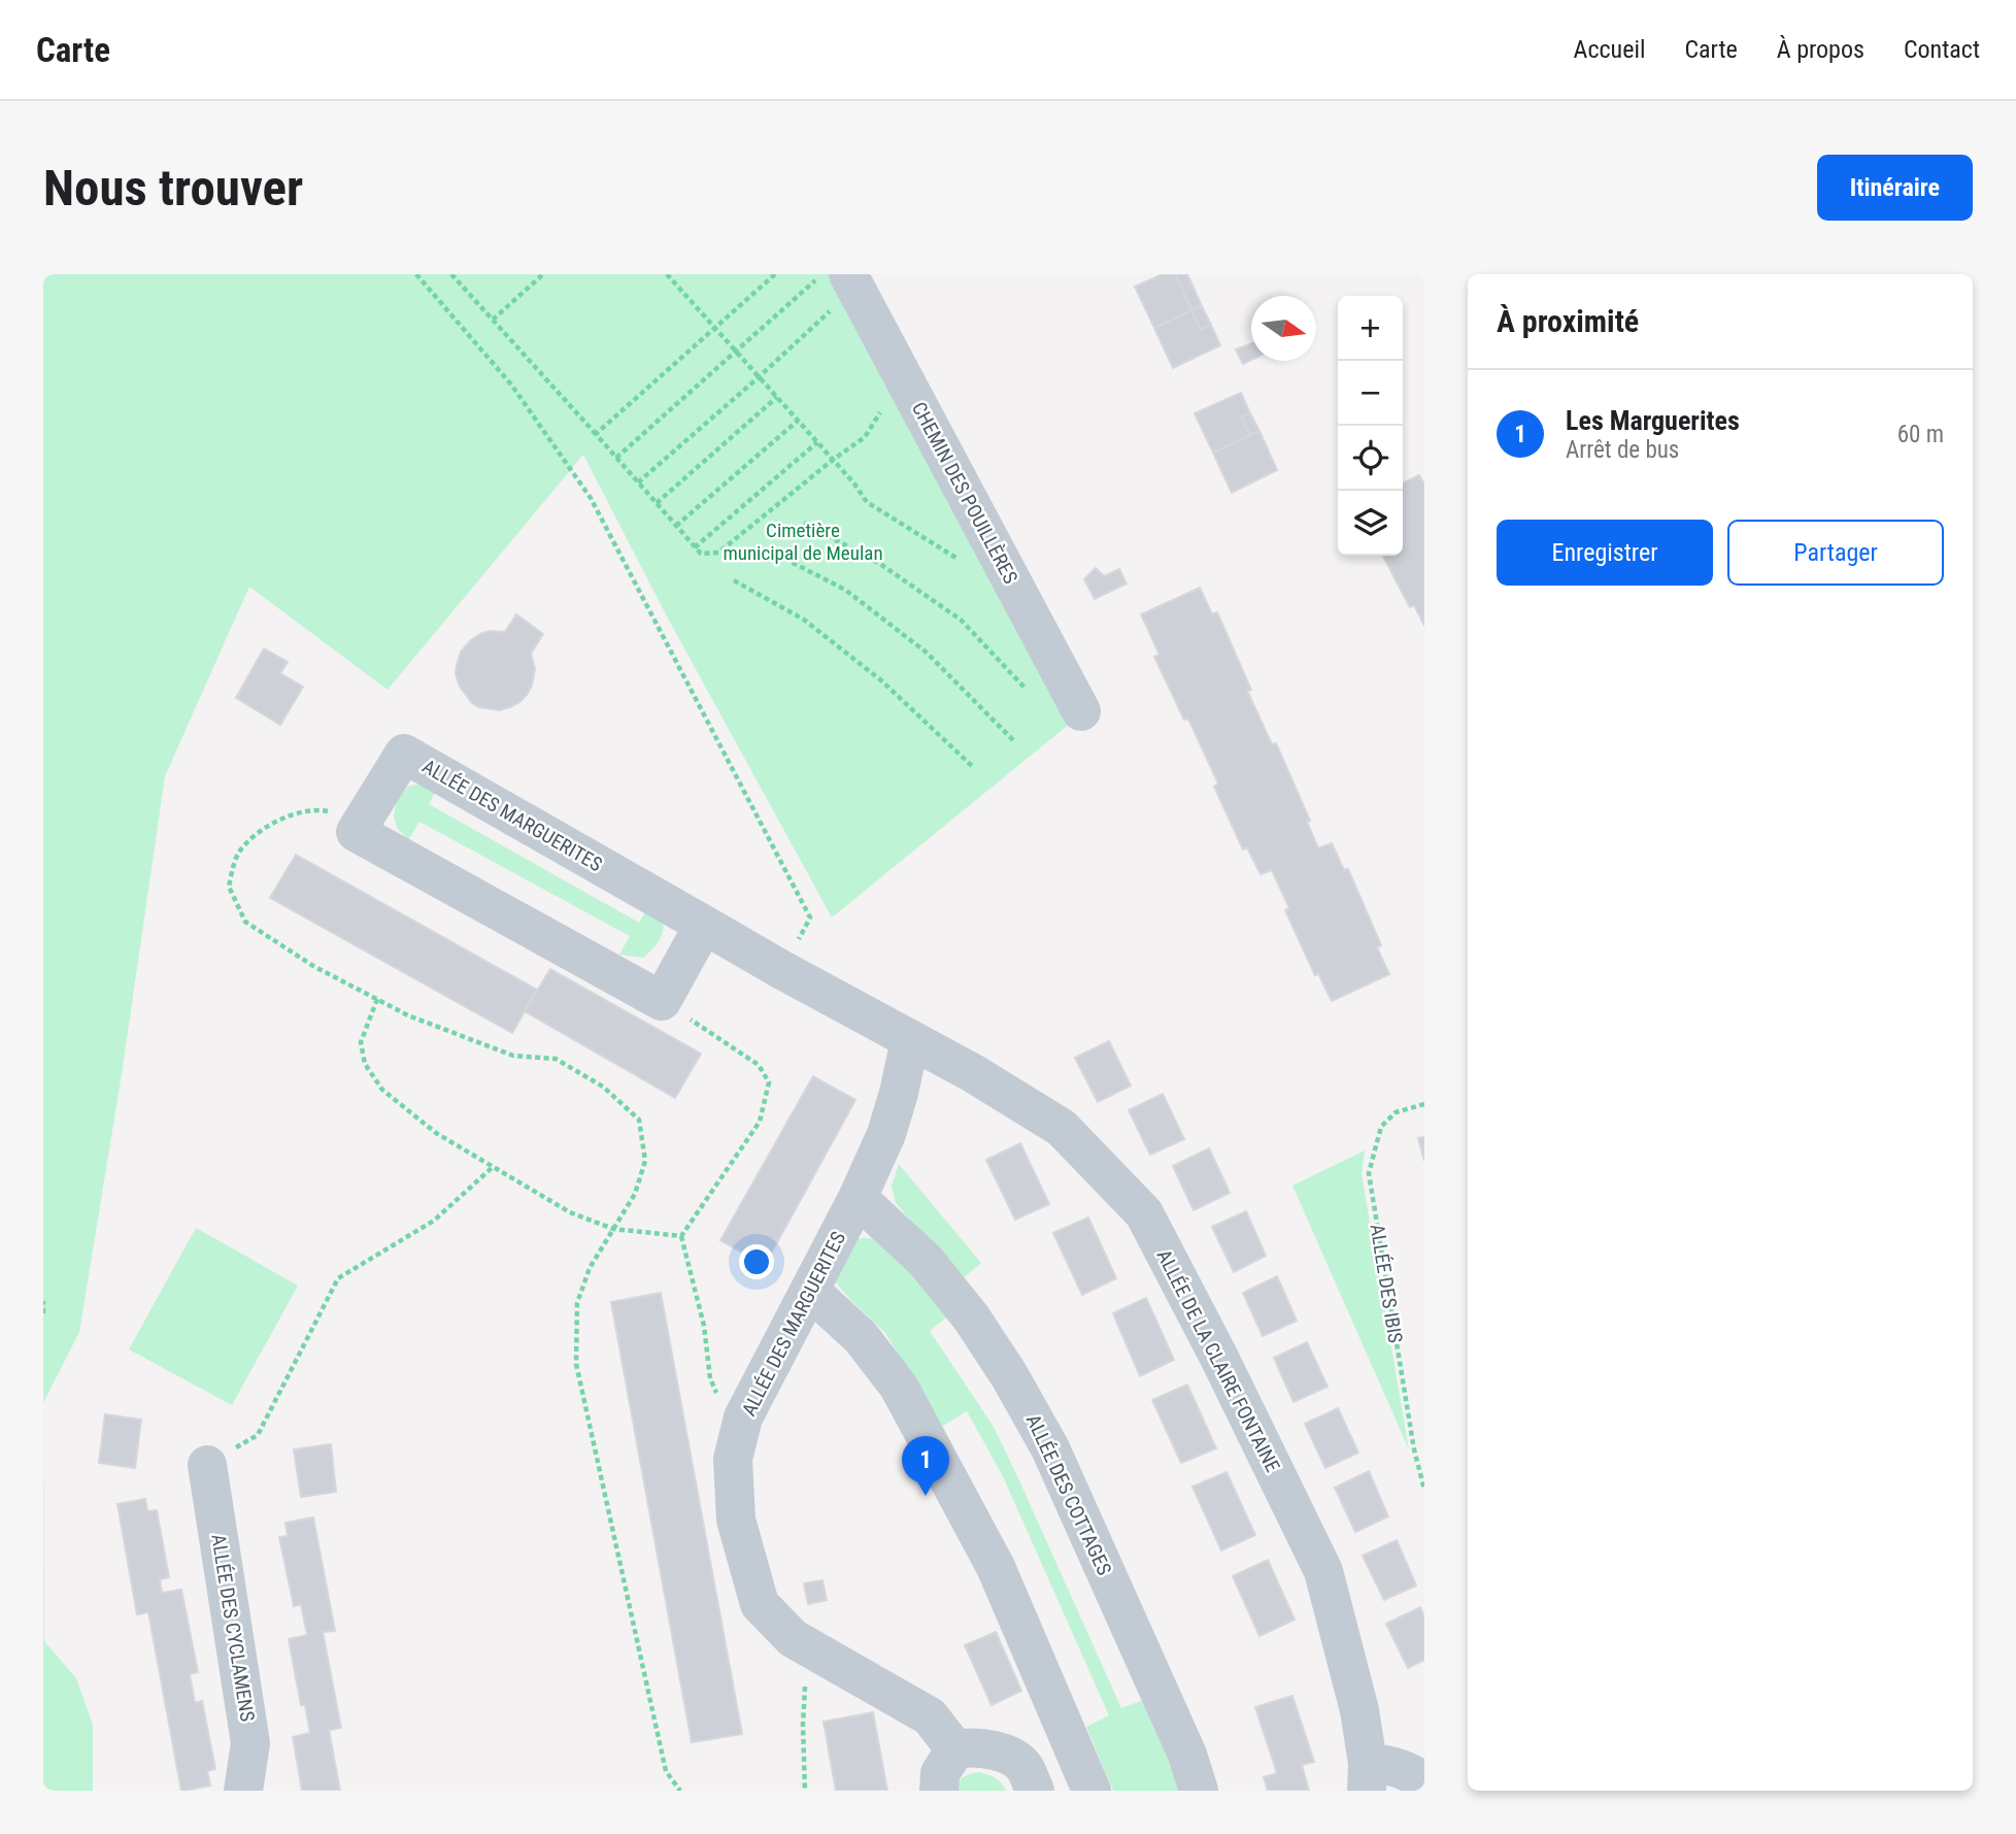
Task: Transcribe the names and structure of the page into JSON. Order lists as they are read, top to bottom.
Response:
{
  "streets": {
    "street": [
      "CHEMIN DES POUILLÈRES",
      "ALLÉE DES MARGUERITES",
      "ALLÉE DE LA CLAIRE FONTAINE",
      "ALLÉE DES COTTAGES",
      "ALLÉE DES CYCLAMENS"
    ],
    "path": ["ALLÉE DES IBIS"]
  },
  "crossings": [
    ["ALLÉE DES MARGUERITES", "ALLÉE DE LA CLAIRE FONTAINE"],
    ["ALLÉE DES MARGUERITES", "ALLÉE DES COTTAGES"]
  ],
  "parks": ["Cimetière municipal de Meulan"],
  "north": "right",
  "page": {
    "header": "Carte",
    "nav": [
      "Accueil",
      "Carte",
      "À propos",
      "Contact"
    ],
    "buttons": [
      "Itinéraire",
      ["Enregistrer", "Partager"]
    ],
    "title": "Nous trouver",
    "heading": "À proximité",
    "map_buttons": ["+", "−"],
    "list": [
      {
        "mark": "1",
        "name": "Les Marguerites",
        "note": "Arrêt de bus",
        "value": "60 m"
      }
    ],
    "pins": "1"
  }
}
